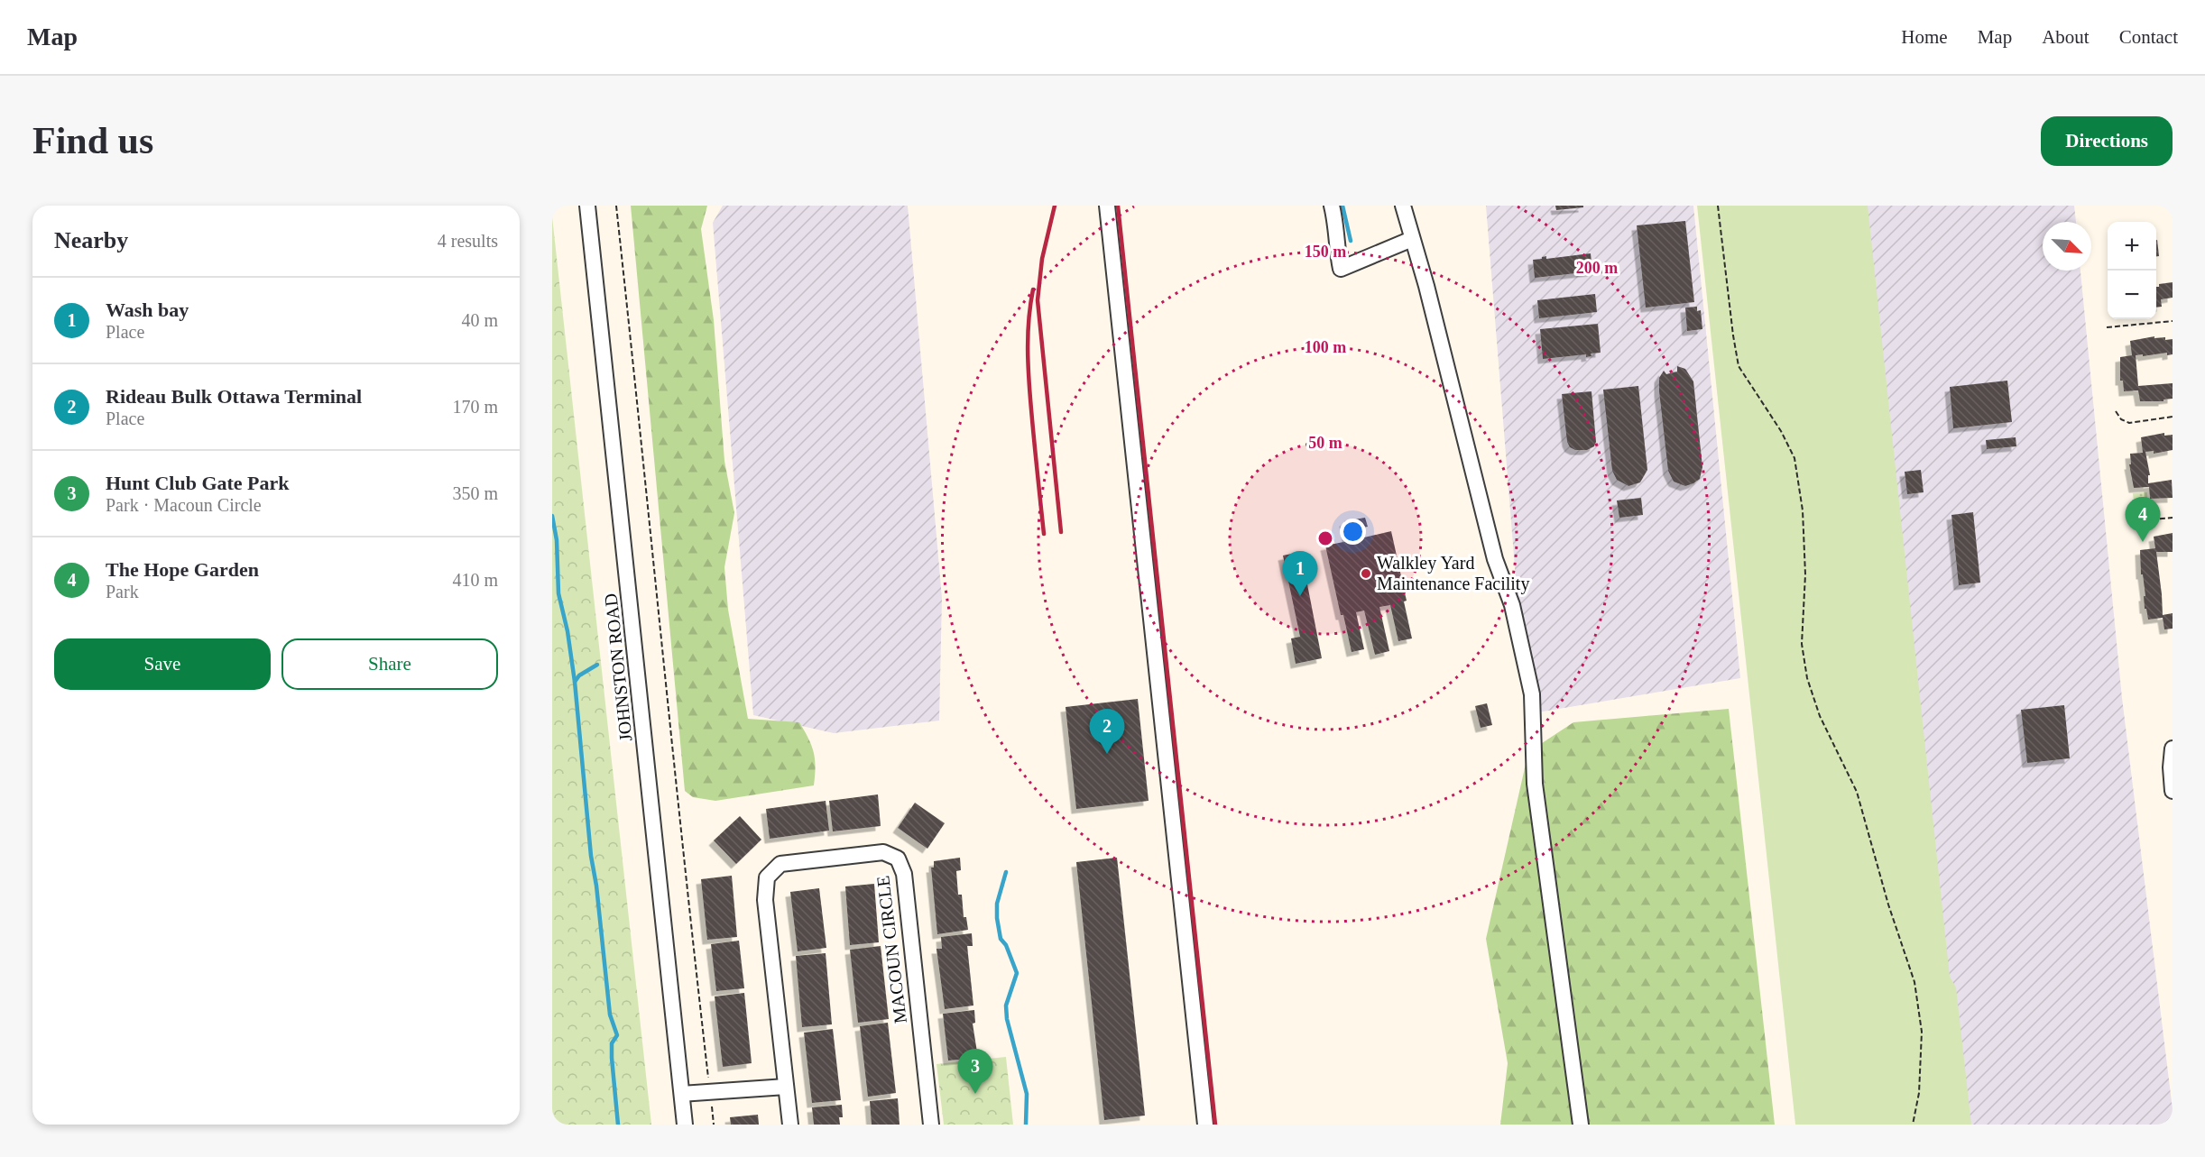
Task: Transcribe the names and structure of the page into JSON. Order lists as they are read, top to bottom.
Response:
{
  "streets": {
    "street": ["JOHNSTON ROAD", "MACOUN CIRCLE"]
  },
  "places": ["Walkley Yard Maintenance Facility"],
  "north": "bottom right",
  "page": {
    "header": "Map",
    "nav": [
      "Home",
      "Map",
      "About",
      "Contact"
    ],
    "buttons": [
      "Directions",
      ["Save", "Share"]
    ],
    "title": "Find us",
    "heading": ["Nearby", "4 results"],
    "map_buttons": ["+", "−"],
    "list": [
      {
        "mark": "1",
        "name": "Wash bay",
        "note": "Place",
        "value": "40 m"
      },
      {
        "mark": "2",
        "name": "Rideau Bulk Ottawa Terminal",
        "note": "Place",
        "value": "170 m"
      },
      {
        "mark": "3",
        "name": "Hunt Club Gate Park",
        "note": "Park · Macoun Circle",
        "value": "350 m"
      },
      {
        "mark": "4",
        "name": "The Hope Garden",
        "note": "Park",
        "value": "410 m"
      }
    ],
    "pins": [
      "4",
      "1",
      "2",
      "3"
    ]
  },
  "rings": [
    "150 m",
    "200 m",
    "100 m",
    "50 m"
  ]
}
